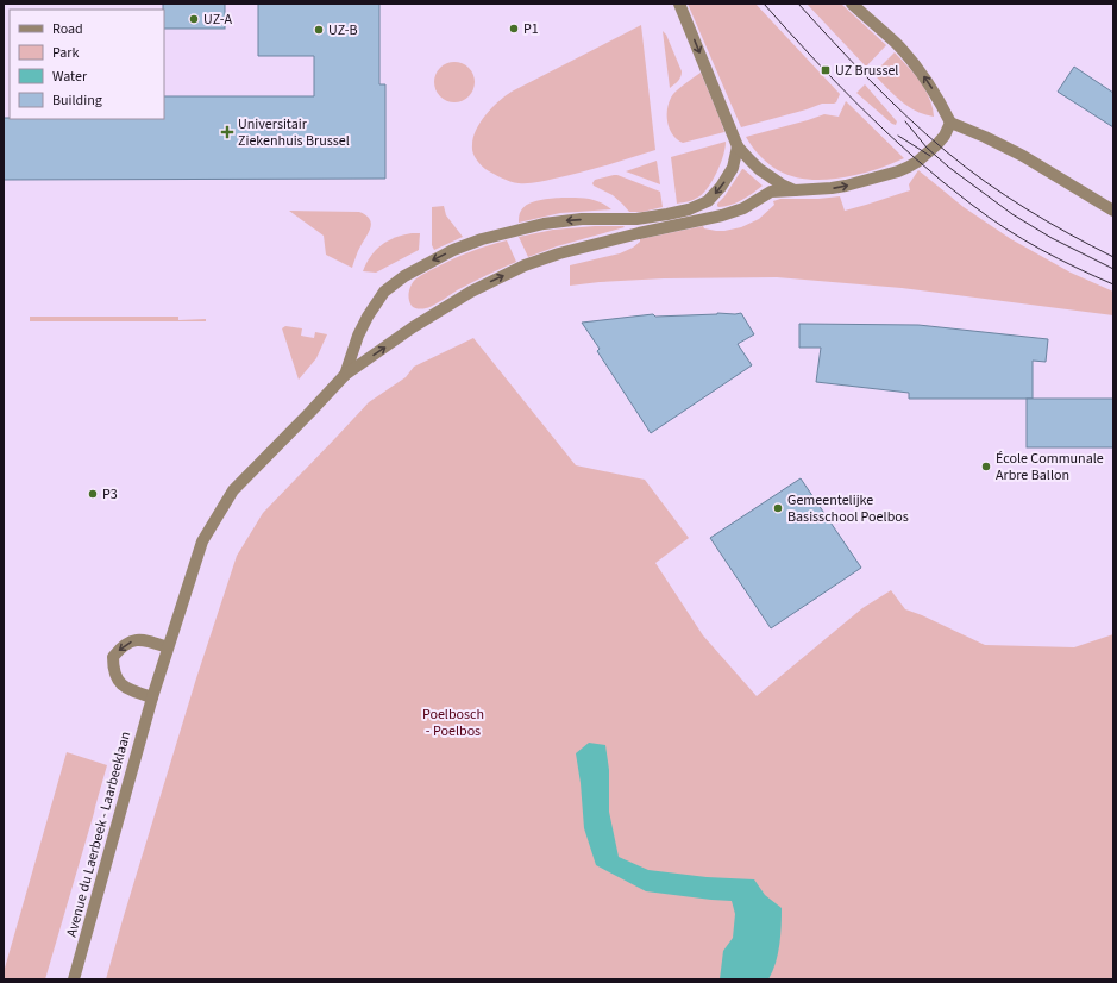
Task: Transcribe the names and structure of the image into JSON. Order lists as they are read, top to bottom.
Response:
{
  "streets": {
    "street": ["Avenue du Laerbeek - Laarbeeklaan"]
  },
  "parks": ["Poelbosch - Poelbos"],
  "places": {
    "other": [
      "UZ-A",
      "P1",
      "UZ-B",
      "École Communale Arbre Ballon",
      "P3",
      "Gemeentelijke Basisschool Poelbos"
    ],
    "transit": ["UZ Brussel"],
    "health": ["Universitair Ziekenhuis Brussel"]
  },
  "legend": [
    "Road",
    "Park",
    "Water",
    "Building"
  ]
}
